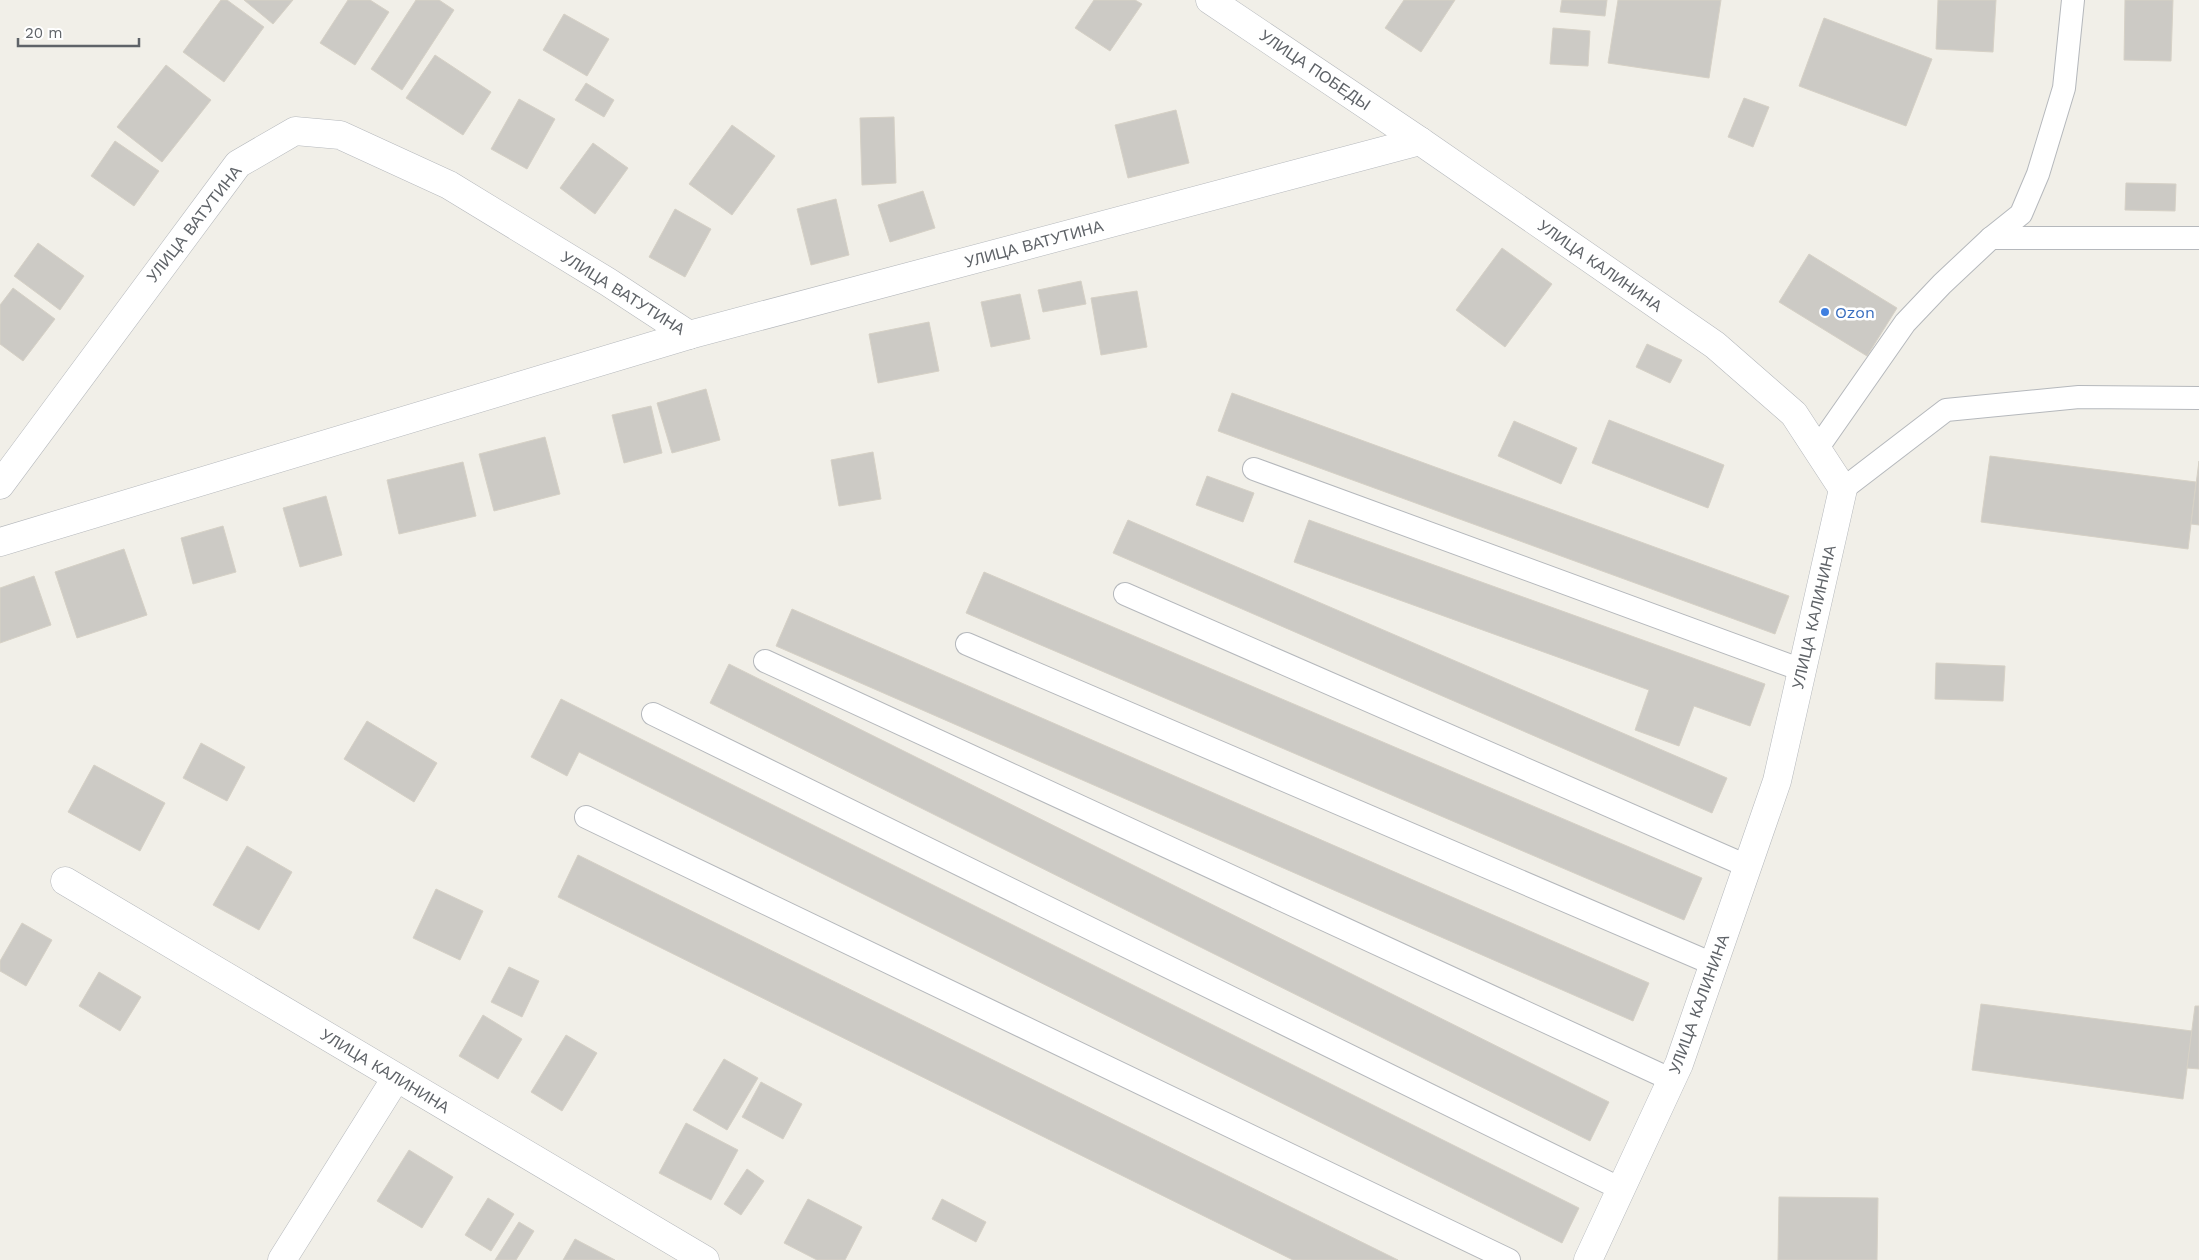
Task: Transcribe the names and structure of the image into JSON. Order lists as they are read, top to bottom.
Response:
{
  "streets": {
    "street": ["УЛИЦА ПОБЕДЫ", "УЛИЦА ВАТУТИНА", "УЛИЦА КАЛИНИНА"]
  },
  "crossings": [
    ["УЛИЦА ПОБЕДЫ", "УЛИЦА ВАТУТИНА"],
    ["УЛИЦА ПОБЕДЫ", "УЛИЦА КАЛИНИНА"],
    ["УЛИЦА ВАТУТИНА", "УЛИЦА КАЛИНИНА"]
  ],
  "places": ["Ozon"],
  "scale_bar": "20 m"
}
